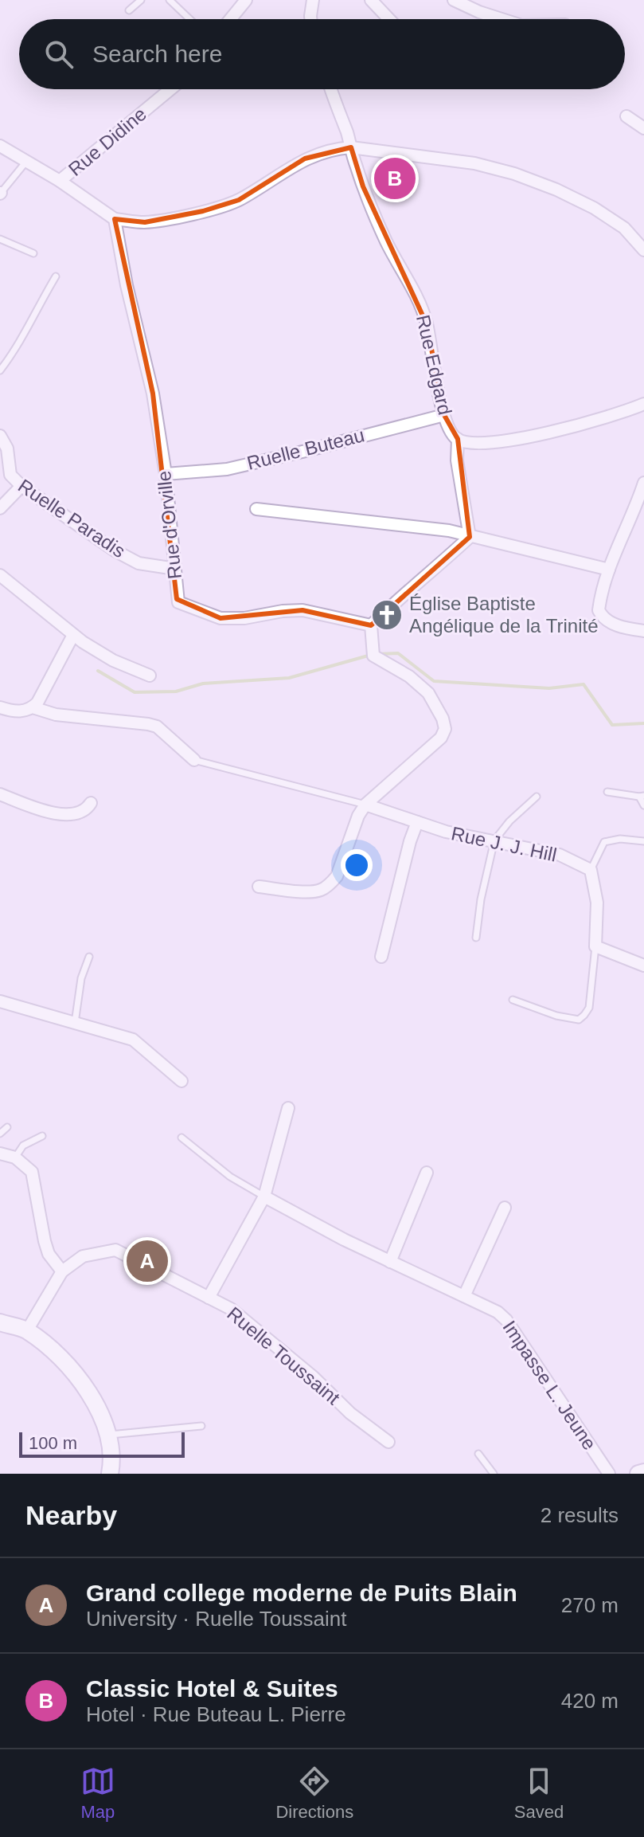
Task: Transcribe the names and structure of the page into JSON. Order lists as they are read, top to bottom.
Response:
{
  "streets": {
    "street": [
      "Rue Didine",
      "Rue Edgard",
      "Ruelle Buteau",
      "Ruelle Paradis",
      "Rue d'Orville",
      "Rue J. J. Hill",
      "Ruelle Toussaint",
      "Impasse L. Jeune"
    ]
  },
  "crossings": [
    ["Rue Edgard", "Ruelle Buteau"],
    ["Ruelle Buteau", "Rue d'Orville"],
    ["Ruelle Paradis", "Rue d'Orville"]
  ],
  "places": {
    "church": ["Église Baptiste Angélique de la Trinité"]
  },
  "scale_bar": "100 m",
  "page": {
    "search": "Search here",
    "pins": ["B", "A"],
    "scale": "100 m",
    "heading": ["Nearby", "2 results"],
    "list": [
      {
        "mark": "A",
        "name": "Grand college moderne de Puits Blain",
        "note": "University · Ruelle Toussaint",
        "value": "270 m"
      },
      {
        "mark": "B",
        "name": "Classic Hotel & Suites",
        "note": "Hotel · Rue Buteau L. Pierre",
        "value": "420 m"
      }
    ],
    "nav": ["Map", "Directions", "Saved"]
  }
}
